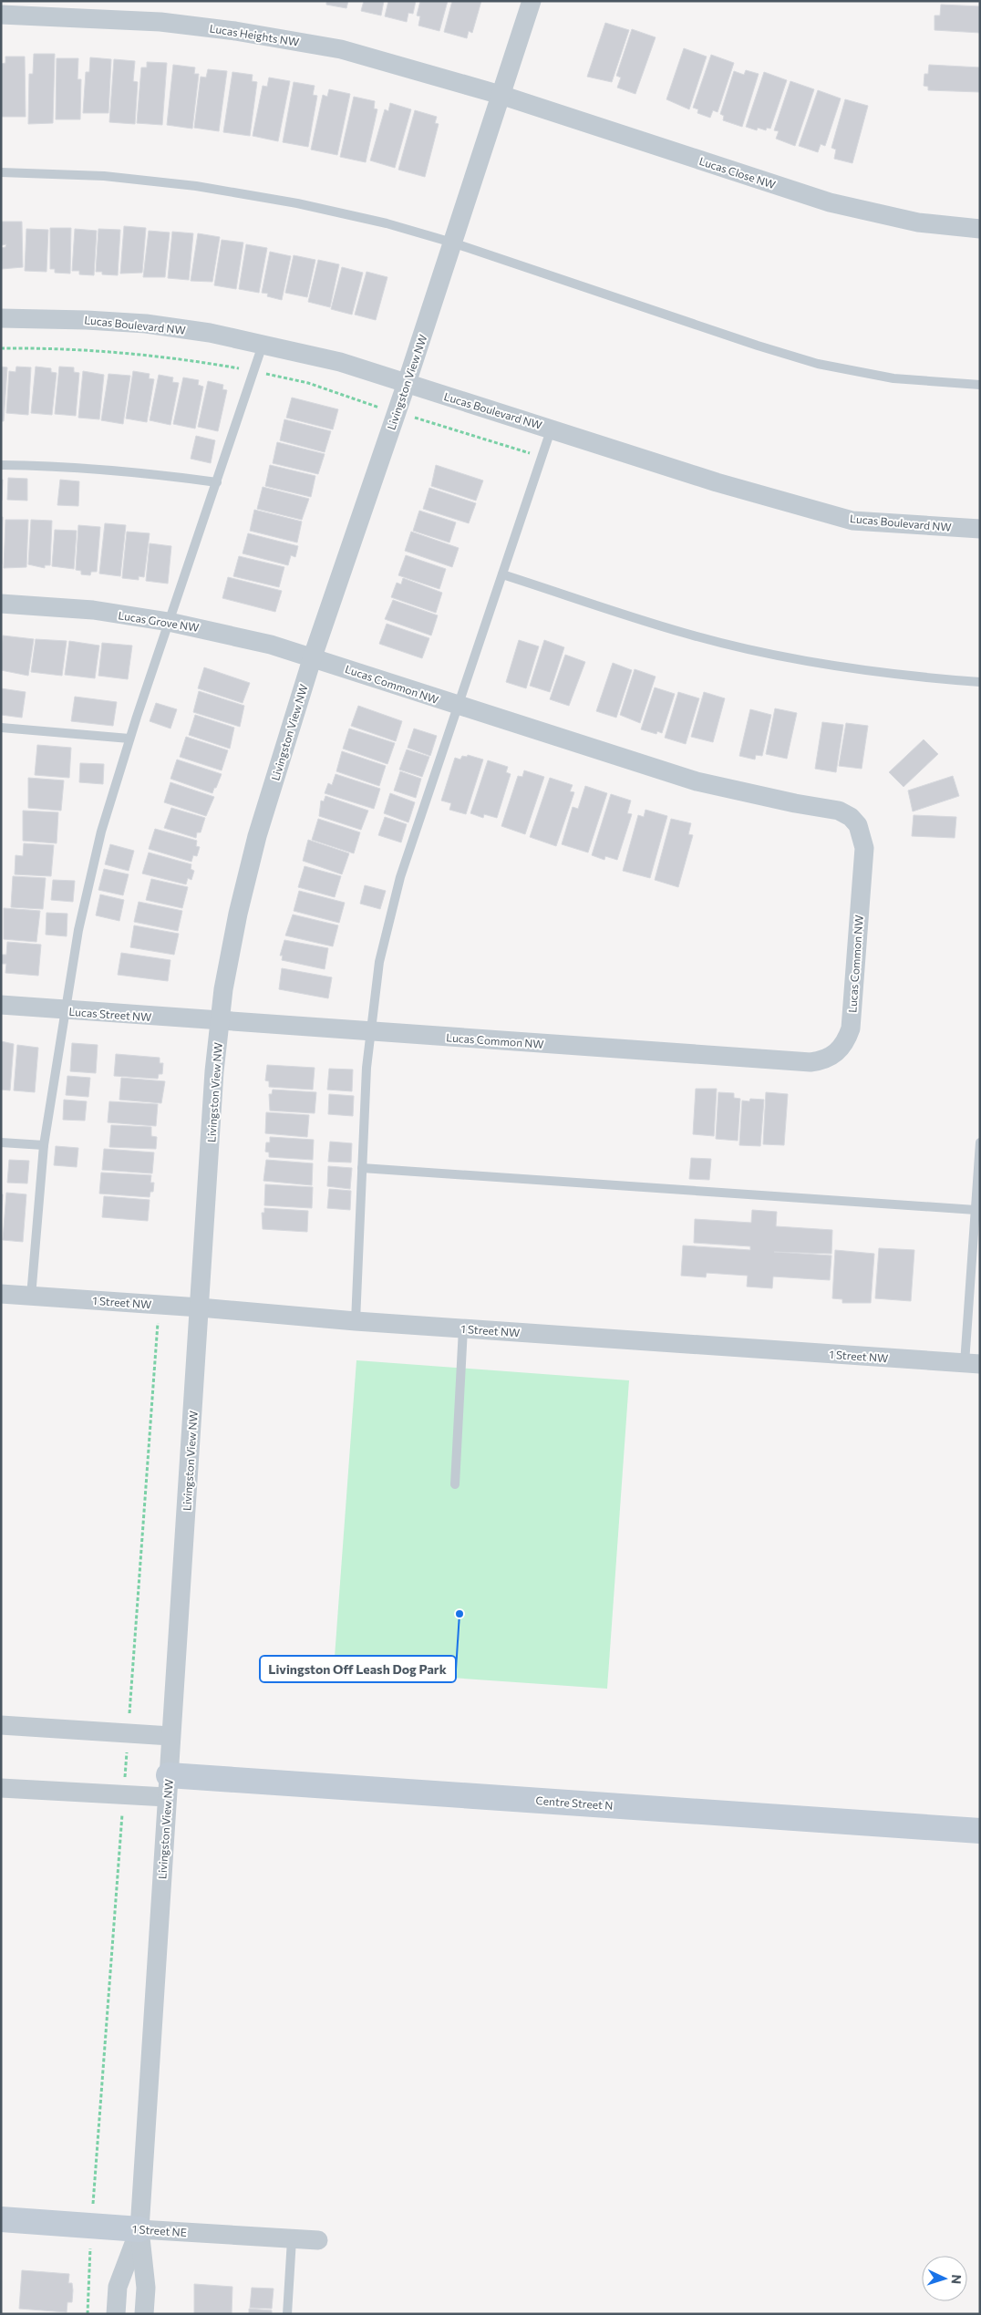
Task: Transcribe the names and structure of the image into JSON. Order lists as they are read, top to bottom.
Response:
{
  "streets": {
    "street": [
      "Lucas Heights NW",
      "Lucas Close NW",
      "Lucas Boulevard NW",
      "Livingston View NW",
      "Lucas Grove NW",
      "Lucas Common NW",
      "Lucas Street NW",
      "1 Street NW",
      "Centre Street N",
      "1 Street NE"
    ]
  },
  "crossings": [
    ["Lucas Heights NW", "Lucas Close NW"],
    ["Lucas Heights NW", "Livingston View NW"],
    ["Lucas Close NW", "Livingston View NW"],
    ["Lucas Boulevard NW", "Livingston View NW"],
    ["Livingston View NW", "Lucas Grove NW"],
    ["Livingston View NW", "Lucas Common NW"],
    ["Livingston View NW", "Lucas Street NW"],
    ["Livingston View NW", "1 Street NW"],
    ["Livingston View NW", "Centre Street N"],
    ["Livingston View NW", "1 Street NE"],
    ["Lucas Grove NW", "Lucas Common NW"],
    ["Lucas Common NW", "Lucas Street NW"]
  ],
  "places": ["Livingston Off Leash Dog Park"],
  "north": "right"
}
